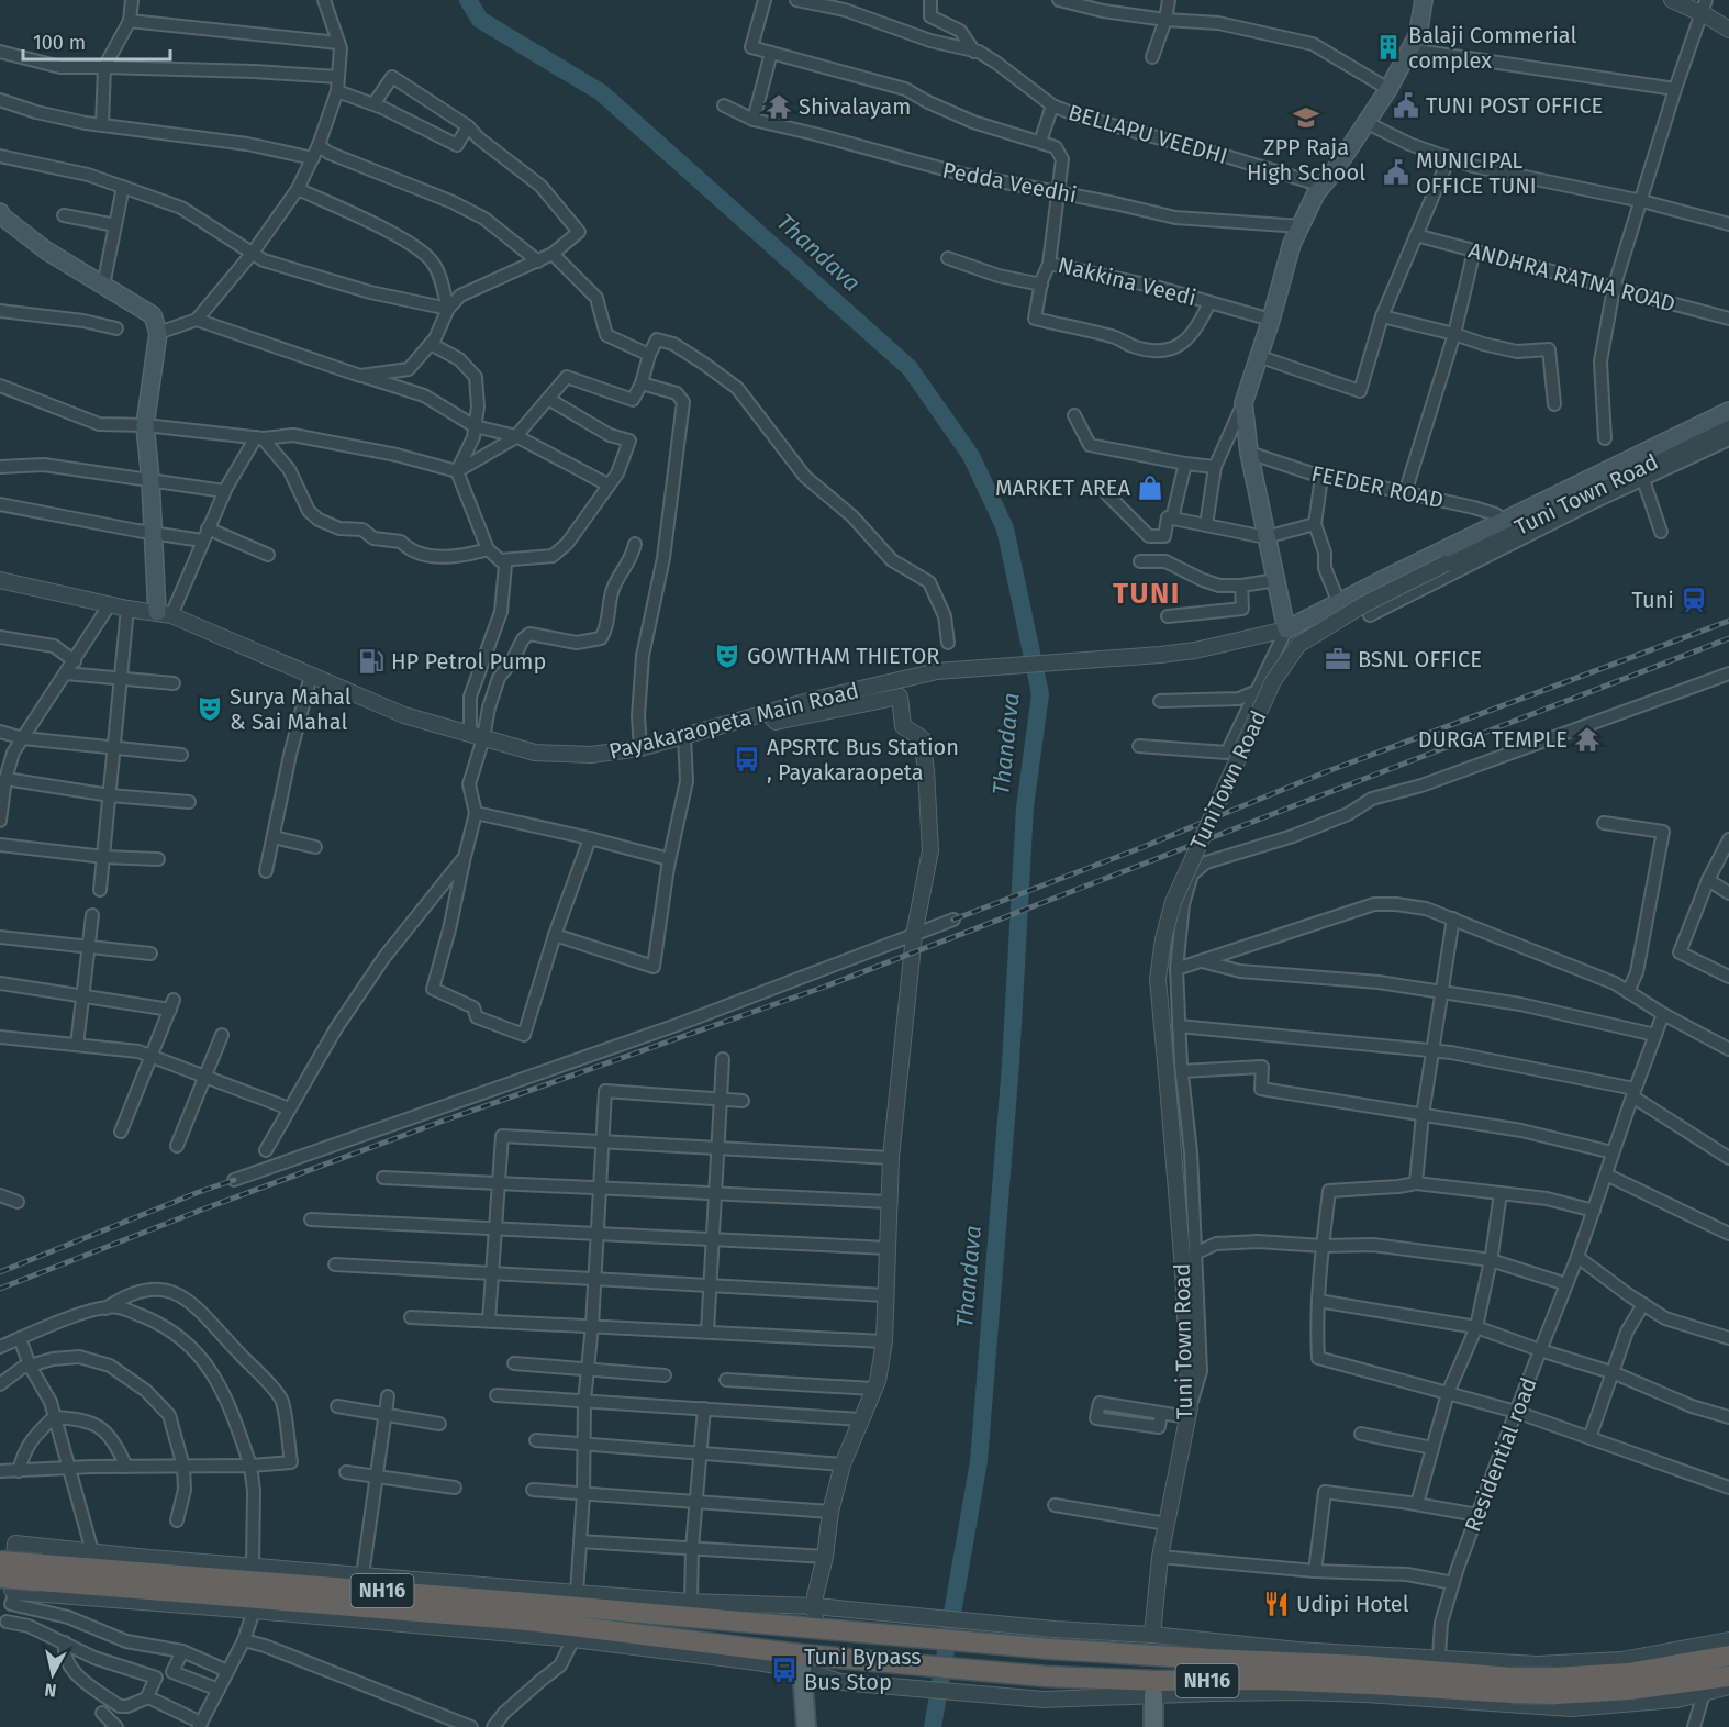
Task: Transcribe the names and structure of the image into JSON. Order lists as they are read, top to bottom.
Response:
{
  "streets": {
    "highway": ["NH16"],
    "street": [
      "BELLAPU VEEDHI",
      "Pedda Veedhi",
      "ANDHRA RATNA ROAD",
      "Nakkina Veedi",
      "FEEDER ROAD",
      "Tuni Town Road",
      "Payakaraopeta Main Road",
      "TuniTown Road",
      "Residential road"
    ]
  },
  "crossings": [
    ["Pedda Veedhi", "Nakkina Veedi"],
    ["Tuni Town Road", "TuniTown Road"]
  ],
  "districts": ["TUNI"],
  "water": ["Thandava"],
  "places": {
    "building": ["Balaji Commerial complex"],
    "public building": ["TUNI POST OFFICE", "MUNICIPAL OFFICE TUNI"],
    "temple": ["Shivalayam", "DURGA TEMPLE"],
    "school or university": ["ZPP Raja High School"],
    "shop": ["MARKET AREA"],
    "station": ["Tuni"],
    "theatre": ["GOWTHAM THIETOR", "Surya Mahal & Sai Mahal"],
    "office": ["BSNL OFFICE"],
    "fuel station": ["HP Petrol Pump"],
    "bus stop": ["APSRTC Bus Station , Payakaraopeta", "Tuni Bypass Bus Stop"],
    "restaurant": ["Udipi Hotel"]
  },
  "scale_bar": "100 m",
  "north": "bottom"
}
